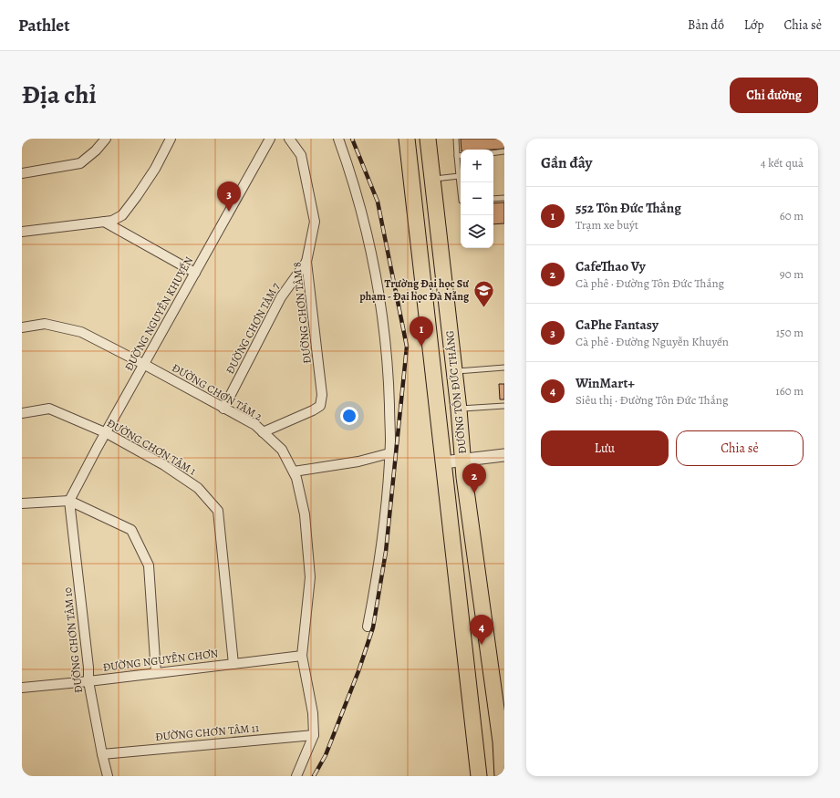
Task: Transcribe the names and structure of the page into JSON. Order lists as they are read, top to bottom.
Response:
{
  "streets": {
    "highway": ["ĐƯỜNG TÔN ĐỨC THẮNG"],
    "street": [
      "ĐƯỜNG CHƠN TÂM 8",
      "ĐƯỜNG NGUYỄN KHUYẾN",
      "ĐƯỜNG CHƠN TÂM 7",
      "ĐƯỜNG CHƠN TÂM 2",
      "ĐƯỜNG CHƠN TÂM 1",
      "ĐƯỜNG CHƠN TÂM 10",
      "ĐƯỜNG NGUYỄN CHƠN",
      "ĐƯỜNG CHƠN TÂM 11"
    ]
  },
  "crossings": [
    ["ĐƯỜNG CHƠN TÂM 8", "ĐƯỜNG CHƠN TÂM 7"],
    ["ĐƯỜNG CHƠN TÂM 8", "ĐƯỜNG CHƠN TÂM 2"],
    ["ĐƯỜNG NGUYỄN KHUYẾN", "ĐƯỜNG CHƠN TÂM 2"],
    ["ĐƯỜNG NGUYỄN KHUYẾN", "ĐƯỜNG CHƠN TÂM 1"],
    ["ĐƯỜNG NGUYỄN KHUYẾN", "ĐƯỜNG CHƠN TÂM 10"],
    ["ĐƯỜNG CHƠN TÂM 7", "ĐƯỜNG CHƠN TÂM 2"],
    ["ĐƯỜNG CHƠN TÂM 2", "ĐƯỜNG NGUYỄN CHƠN"],
    ["ĐƯỜNG CHƠN TÂM 2", "ĐƯỜNG CHƠN TÂM 11"],
    ["ĐƯỜNG CHƠN TÂM 1", "ĐƯỜNG NGUYỄN CHƠN"],
    ["ĐƯỜNG CHƠN TÂM 10", "ĐƯỜNG NGUYỄN CHƠN"],
    ["ĐƯỜNG CHƠN TÂM 10", "ĐƯỜNG CHƠN TÂM 11"]
  ],
  "places": {
    "school or university": ["Trường Đại học Sư phạm - Đại học Đà Nẵng"]
  },
  "page": {
    "header": "Pathlet",
    "nav": ["Bản đồ", "Lớp", "Chia sẻ"],
    "title": "Địa chỉ",
    "buttons": [
      "Chỉ đường",
      ["Lưu", "Chia sẻ"]
    ],
    "heading": ["Gần đây", "4 kết quả"],
    "map_buttons": ["+", "−"],
    "pins": [
      "3",
      "1",
      "2",
      "4"
    ],
    "list": [
      {
        "mark": "1",
        "name": "552 Tôn Đức Thắng",
        "note": "Trạm xe buýt",
        "value": "60 m"
      },
      {
        "mark": "2",
        "name": "CafeThao Vy",
        "note": "Cà phê · Đường Tôn Đức Thắng",
        "value": "90 m"
      },
      {
        "mark": "3",
        "name": "CaPhe Fantasy",
        "note": "Cà phê · Đường Nguyễn Khuyến",
        "value": "150 m"
      },
      {
        "mark": "4",
        "name": "WinMart+",
        "note": "Siêu thị · Đường Tôn Đức Thắng",
        "value": "160 m"
      }
    ]
  }
}
